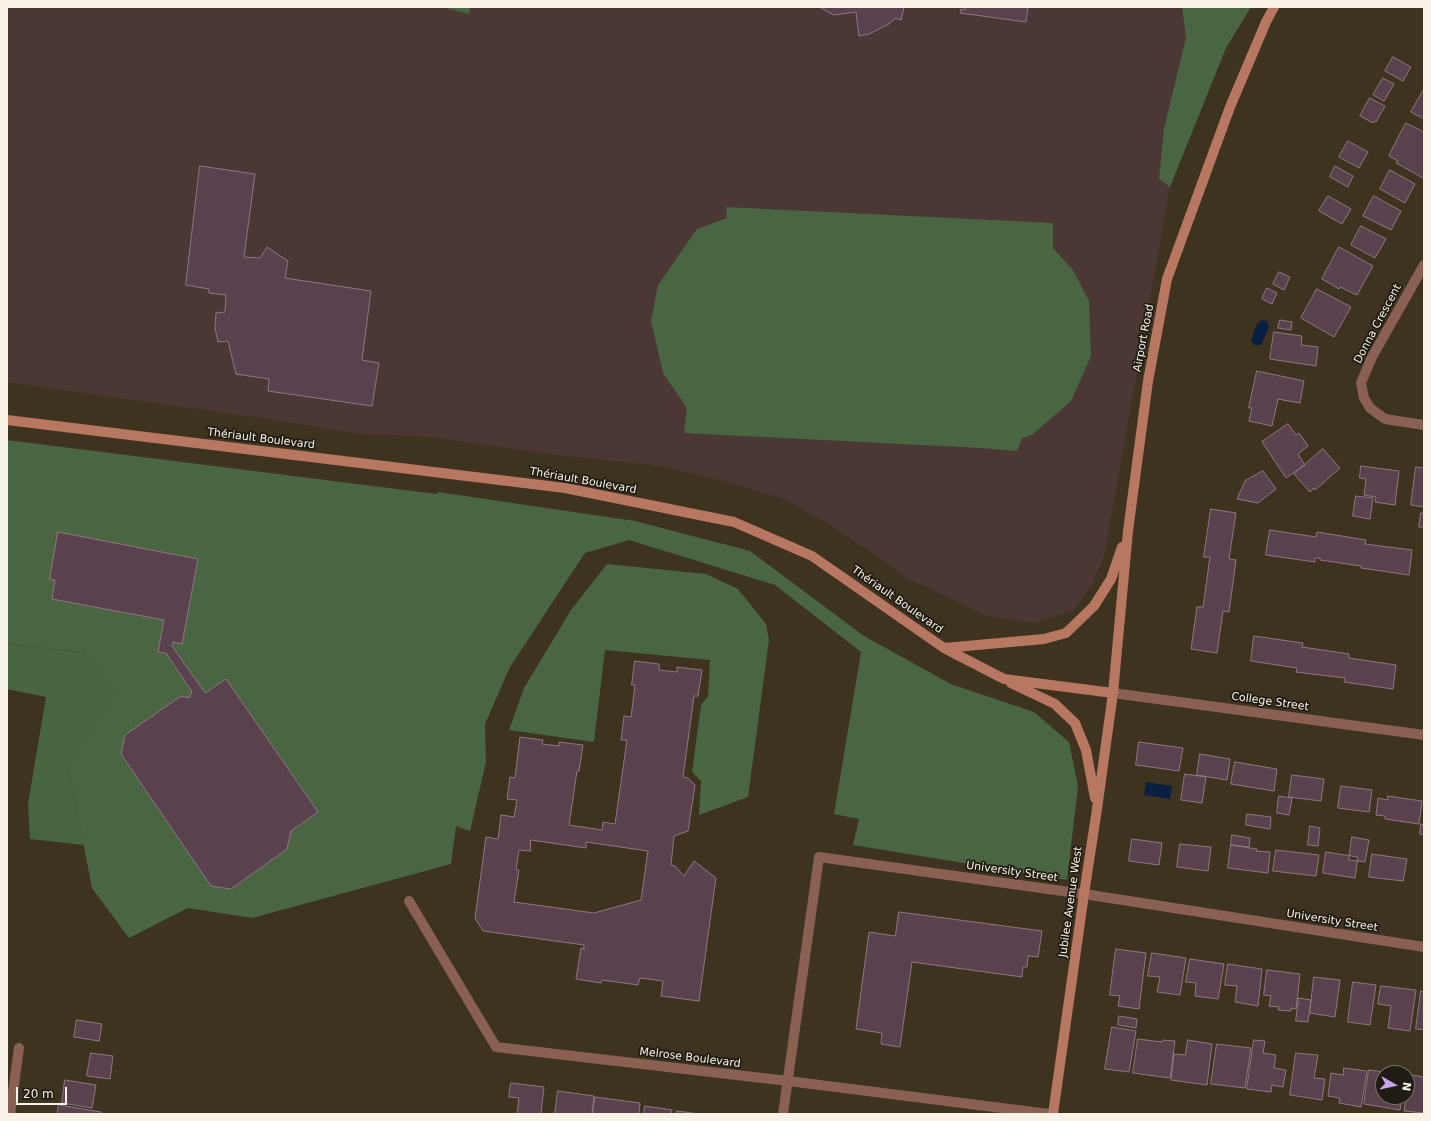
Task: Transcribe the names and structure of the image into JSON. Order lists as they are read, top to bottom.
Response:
{
  "streets": {
    "main road": ["Airport Road", "Thériault Boulevard", "Jubilee Avenue West"],
    "street": [
      "Donna Crescent",
      "College Street",
      "University Street",
      "Melrose Boulevard"
    ]
  },
  "crossings": [
    ["Airport Road", "Thériault Boulevard"],
    ["Airport Road", "College Street"],
    ["Airport Road", "Jubilee Avenue West"],
    ["Thériault Boulevard", "College Street"],
    ["Thériault Boulevard", "Jubilee Avenue West"],
    ["College Street", "Jubilee Avenue West"],
    ["University Street", "Jubilee Avenue West"],
    ["University Street", "Melrose Boulevard"]
  ],
  "scale_bar": "20 m",
  "north": "right"
}
